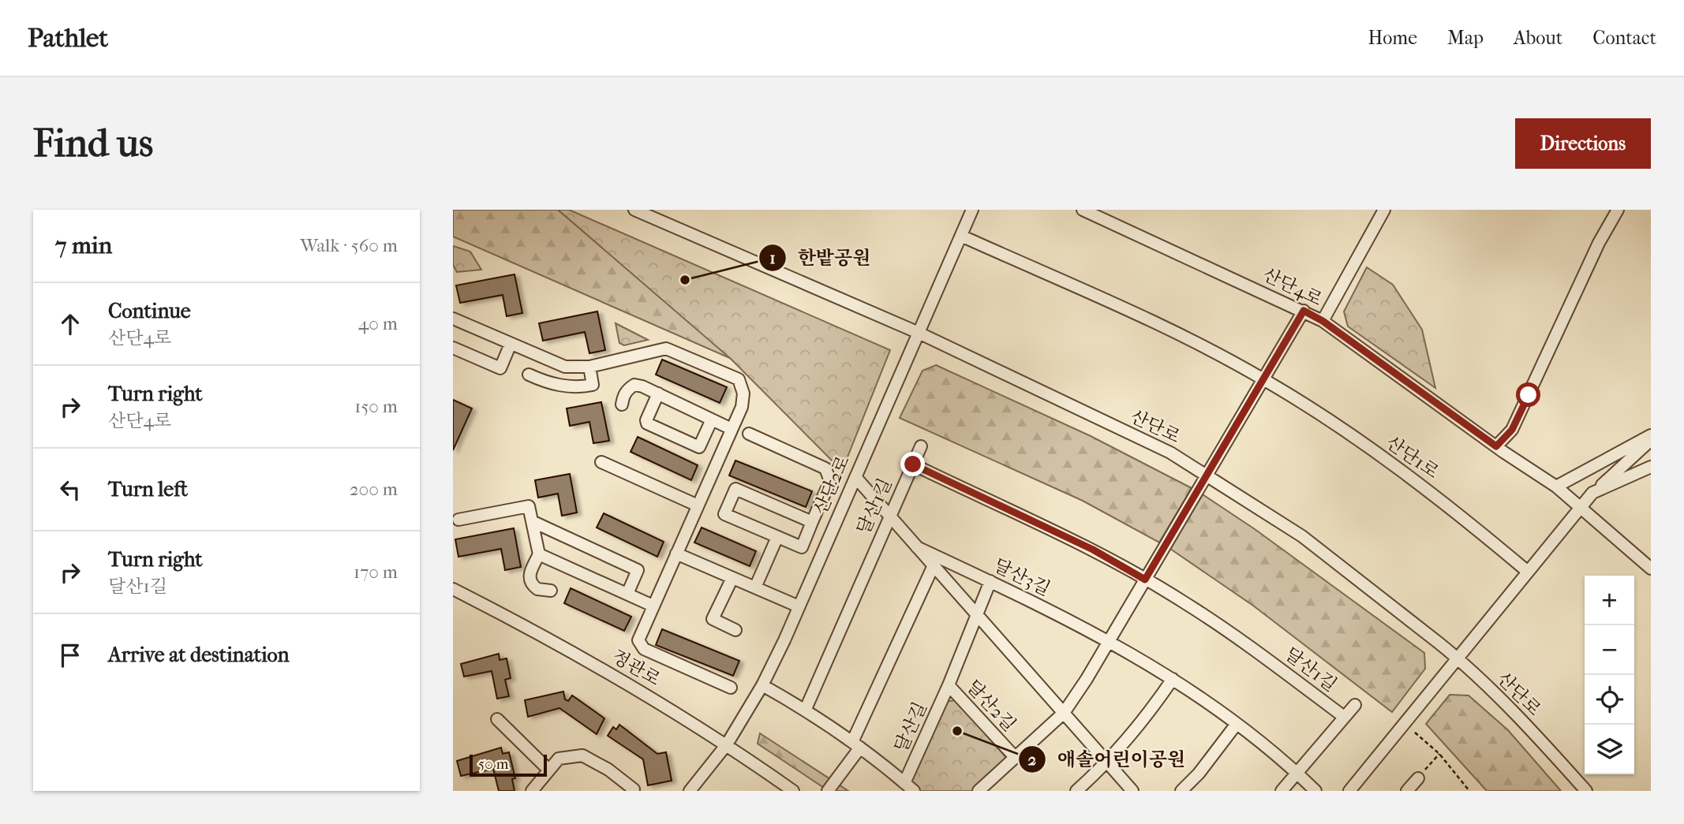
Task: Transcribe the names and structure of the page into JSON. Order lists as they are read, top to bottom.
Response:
{
  "streets": {
    "street": [
      "산단4로",
      "산단로",
      "산단1로",
      "산단2로",
      "달산1길",
      "달산3길",
      "정관로",
      "달산2길",
      "달산길"
    ]
  },
  "crossings": [
    ["산단로", "산단2로"],
    ["산단1로", "산단2로"],
    ["산단2로", "정관로"],
    ["산단2로", "달산길"],
    ["달산1길", "달산3길"],
    ["달산1길", "달산길"],
    ["달산3길", "달산2길"],
    ["달산2길", "달산길"]
  ],
  "places": ["한밭공원", "애솔어린이공원"],
  "scale_bar": "50 m",
  "page": {
    "header": "Pathlet",
    "nav": [
      "Home",
      "Map",
      "About",
      "Contact"
    ],
    "buttons": "Directions",
    "title": "Find us",
    "heading": ["7 min", "Walk · 560 m"],
    "list": [
      ["Continue", "산단4로", "40 m"],
      ["Turn right", "산단4로", "150 m"],
      ["Turn left", "200 m"],
      ["Turn right", "달산1길", "170 m"],
      "Arrive at destination"
    ],
    "map_buttons": ["+", "−"],
    "scale": "50 m"
  }
}
